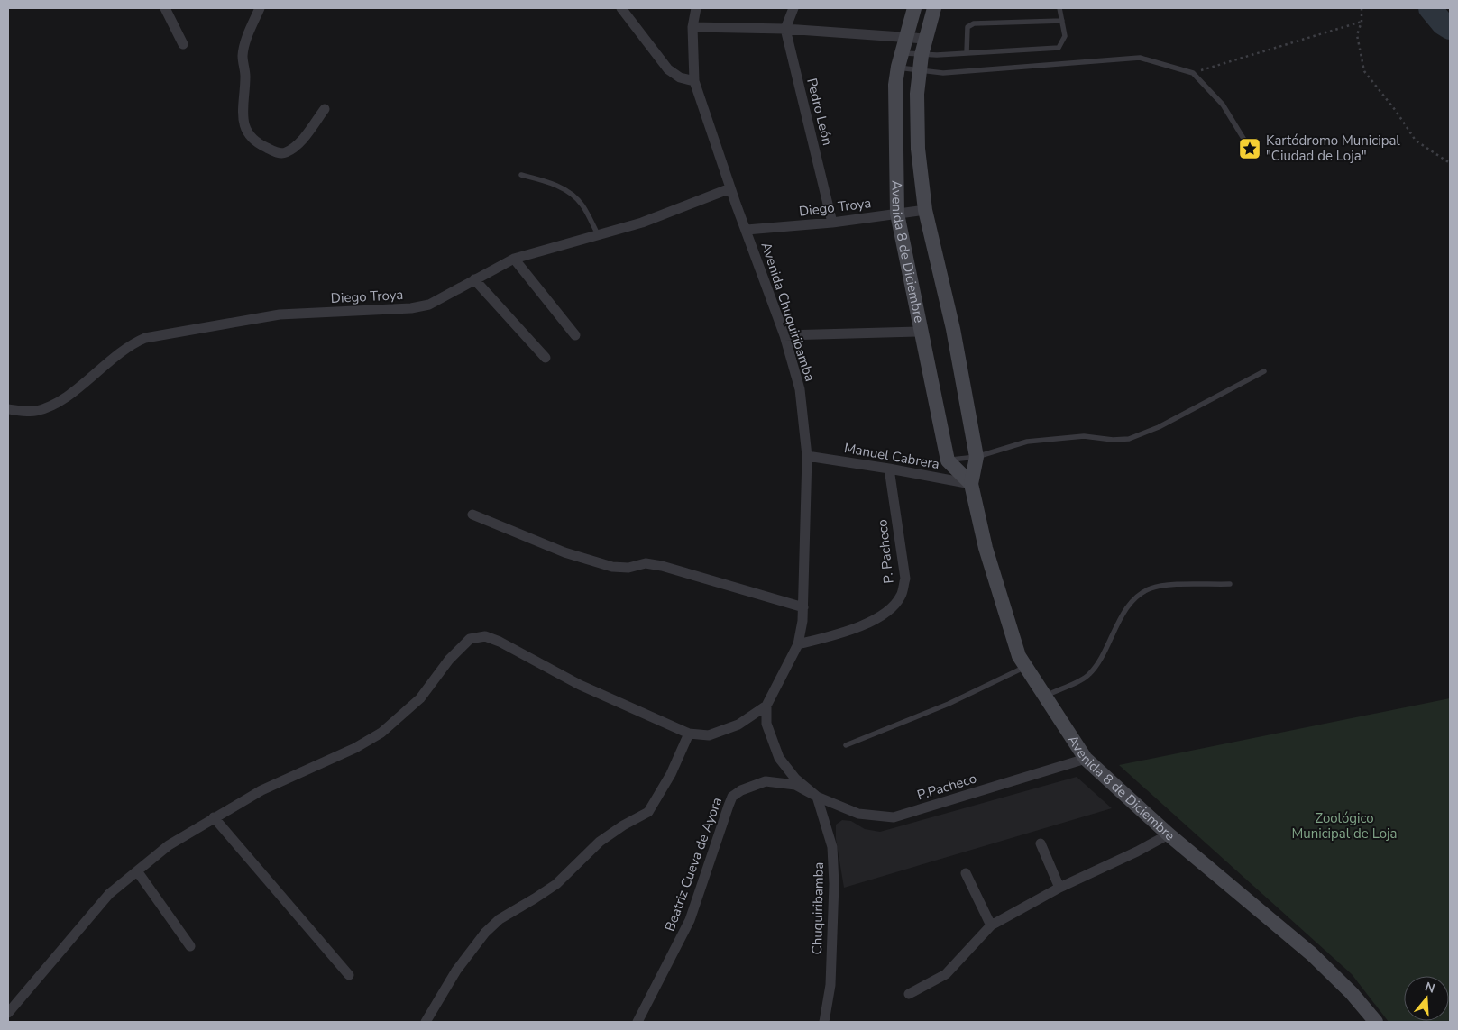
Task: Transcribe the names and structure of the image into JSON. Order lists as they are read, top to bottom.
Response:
{
  "streets": {
    "main road": ["Avenida 8 de Diciembre"],
    "street": [
      "Pedro León",
      "Diego Troya",
      "Avenida Chuquiribamba",
      "Manuel Cabrera",
      "P. Pacheco",
      "P.Pacheco",
      "Beatriz Cueva de Ayora",
      "Chuquiribamba"
    ]
  },
  "crossings": [
    ["Pedro León", "Diego Troya"],
    ["Diego Troya", "Avenida 8 de Diciembre"],
    ["Diego Troya", "Avenida Chuquiribamba"],
    ["Avenida 8 de Diciembre", "Manuel Cabrera"],
    ["Avenida 8 de Diciembre", "P.Pacheco"],
    ["Avenida Chuquiribamba", "Manuel Cabrera"],
    ["Avenida Chuquiribamba", "P. Pacheco"],
    ["Manuel Cabrera", "P. Pacheco"],
    ["P.Pacheco", "Beatriz Cueva de Ayora"],
    ["P.Pacheco", "Chuquiribamba"],
    ["Beatriz Cueva de Ayora", "Chuquiribamba"]
  ],
  "parks": ["Zoológico Municipal de Loja"],
  "places": {
    "place": ["Kartódromo Municipal \"Ciudad de Loja\""]
  },
  "north": "top"
}
